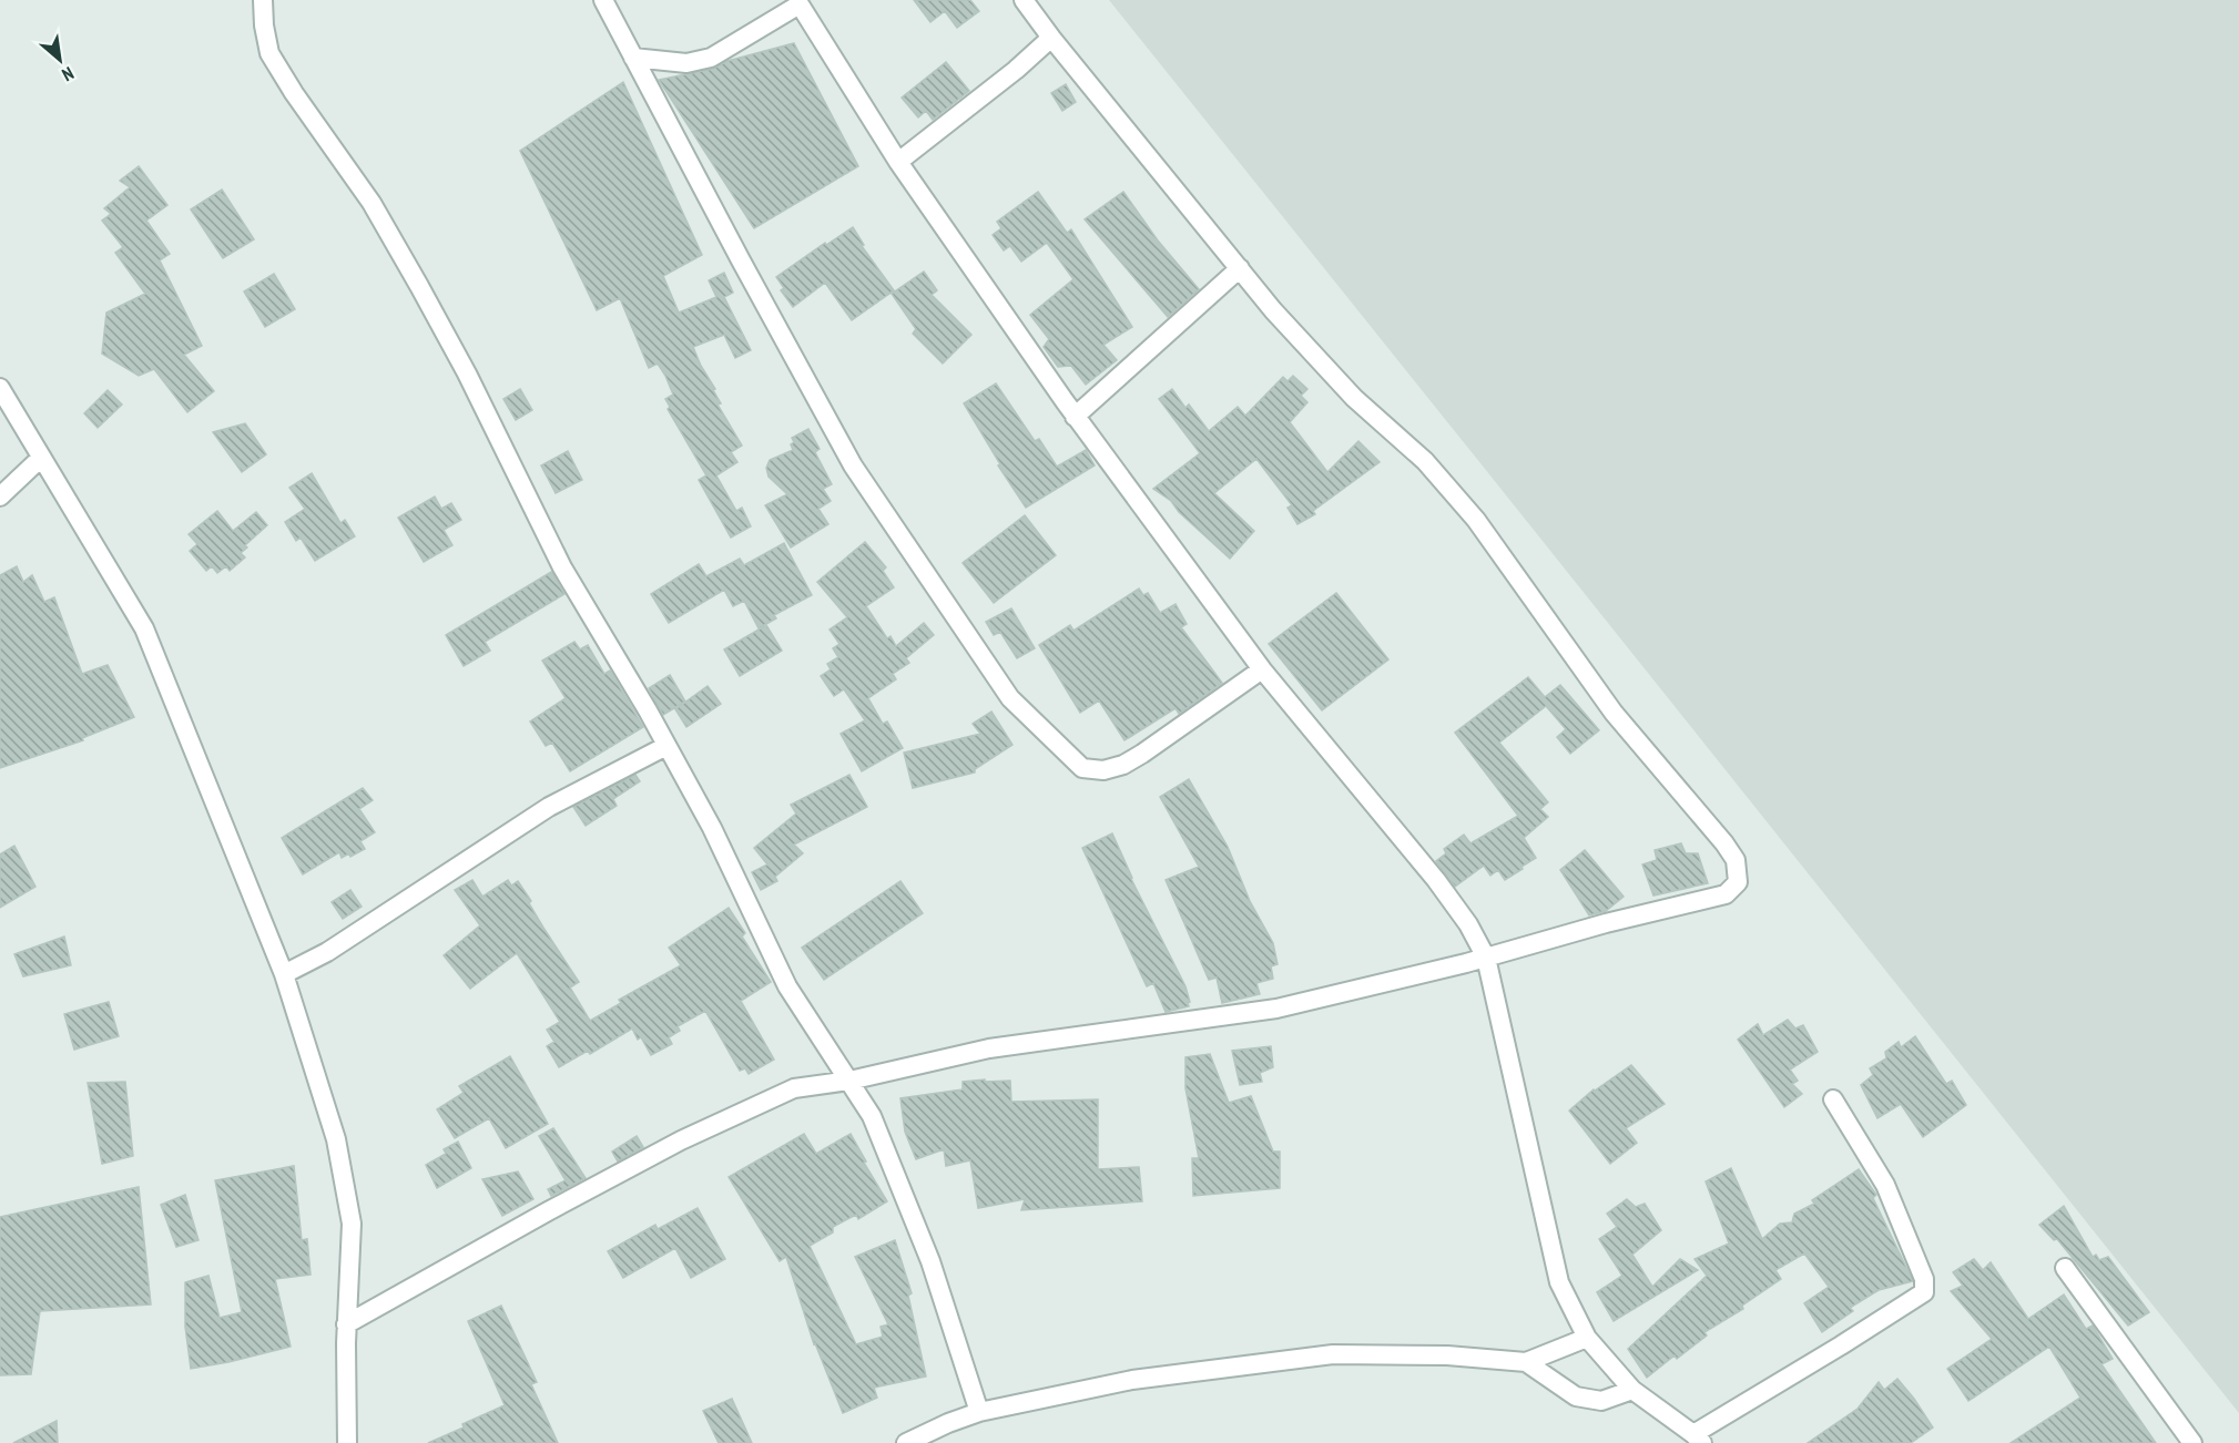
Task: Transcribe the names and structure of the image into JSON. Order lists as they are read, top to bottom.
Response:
{
  "north": "bottom right"
}
